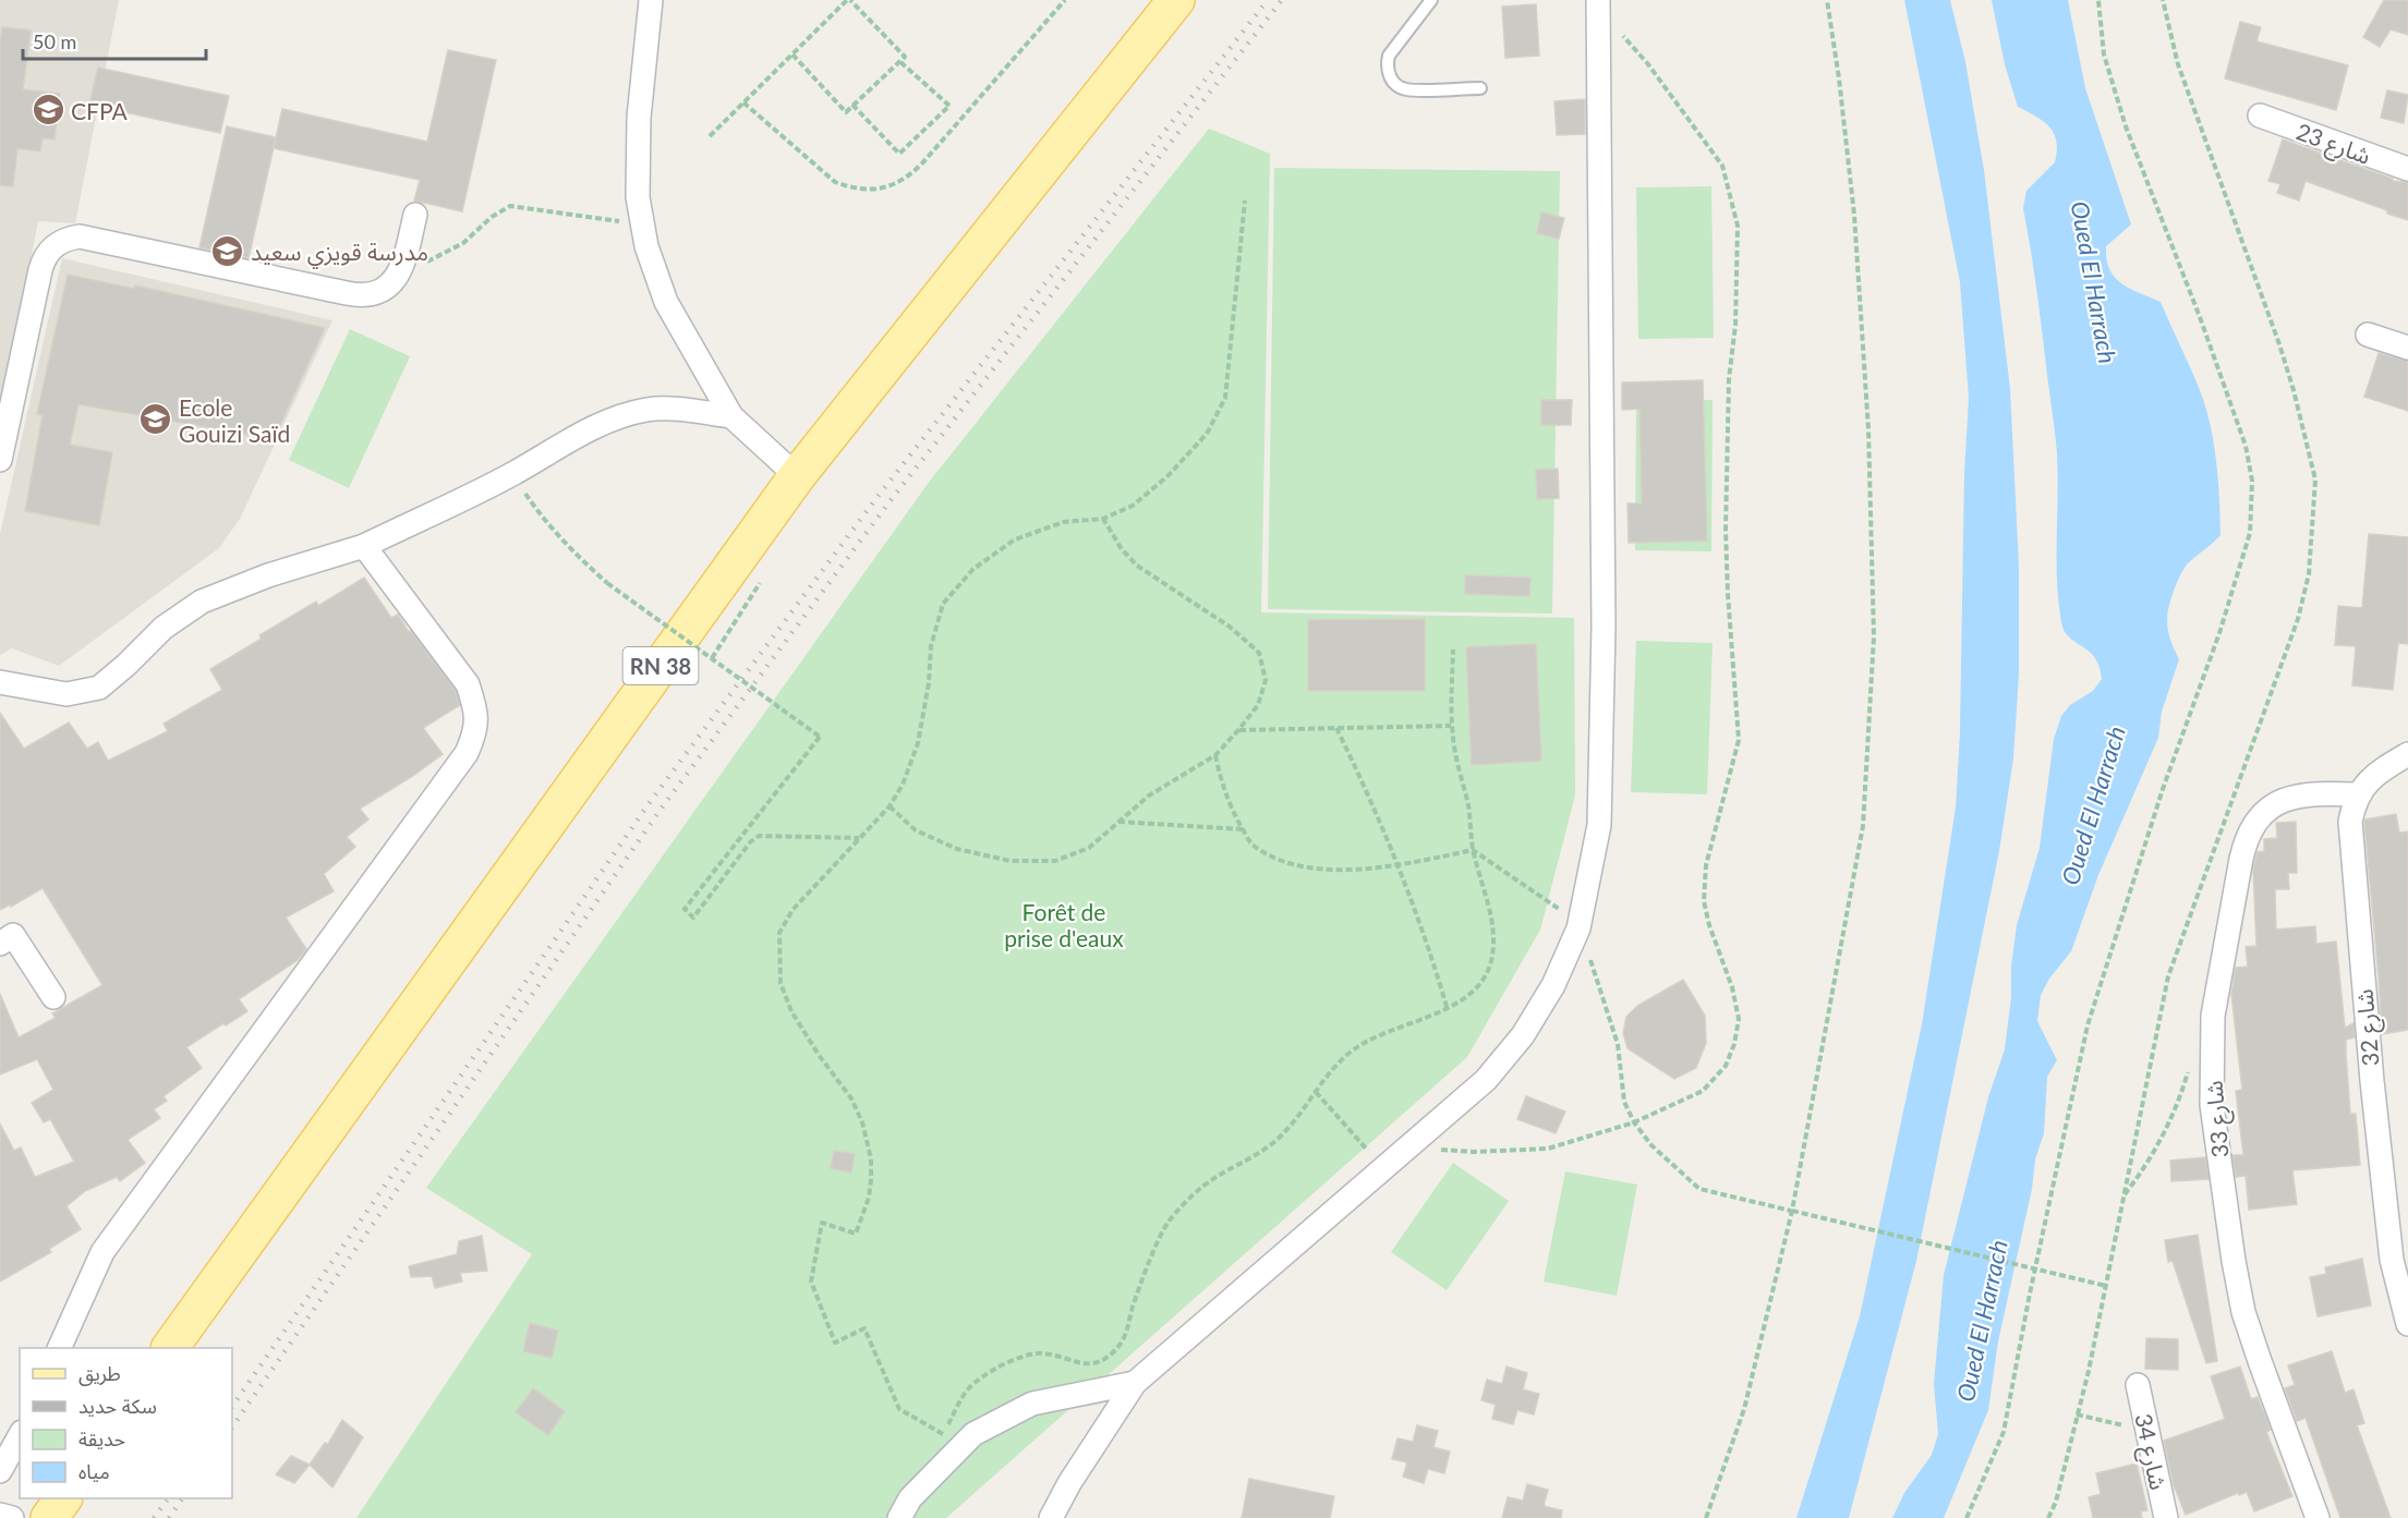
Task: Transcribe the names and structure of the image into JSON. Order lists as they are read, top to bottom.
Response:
{
  "streets": {
    "main road": ["RN 38"],
    "street": [
      "شارع 23",
      "شارع 32",
      "شارع 33",
      "شارع 34"
    ]
  },
  "crossings": [
    ["شارع 32", "شارع 33"]
  ],
  "water": ["Oued El Harrach"],
  "parks": ["Forêt de prise d'eaux"],
  "places": {
    "school or university": ["CFPA", "مدرسة قويزي سعيد", "Ecole Gouizi Saïd"]
  },
  "legend": [
    "طريق",
    "سكة حديد",
    "حديقة",
    "مياه"
  ],
  "scale_bar": "50 m"
}
